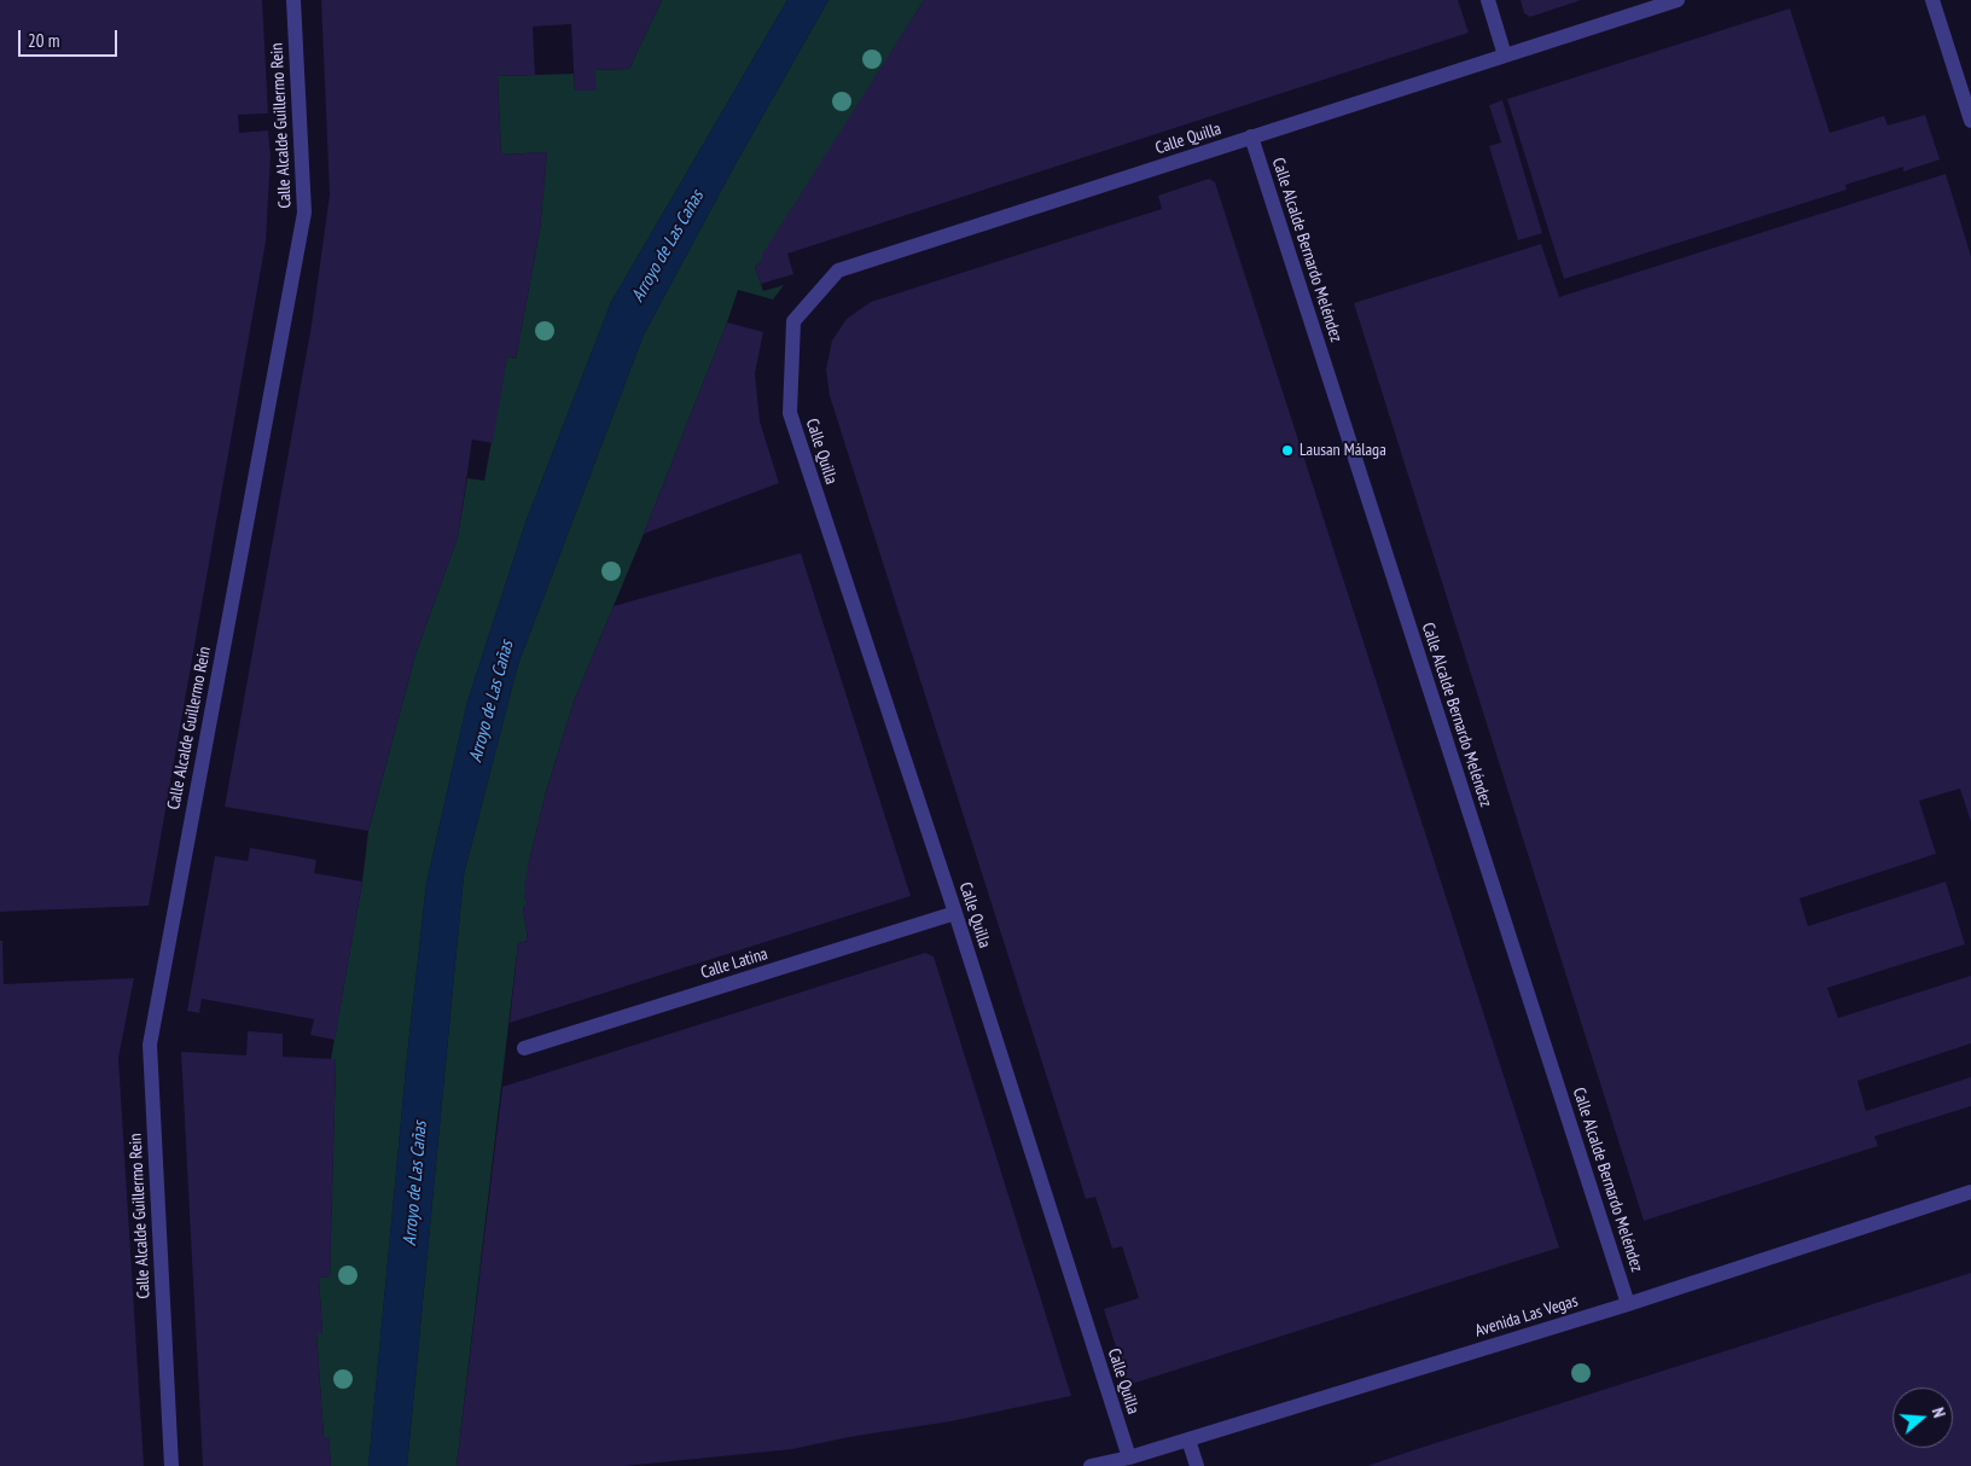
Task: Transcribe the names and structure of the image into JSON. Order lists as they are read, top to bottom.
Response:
{
  "streets": {
    "street": [
      "Calle Alcalde Guillermo Rein",
      "Calle Quilla",
      "Calle Alcalde Bernardo Meléndez",
      "Calle Latina",
      "Avenida Las Vegas"
    ]
  },
  "crossings": [
    ["Calle Quilla", "Calle Alcalde Bernardo Meléndez"],
    ["Calle Quilla", "Calle Latina"],
    ["Calle Quilla", "Avenida Las Vegas"],
    ["Calle Alcalde Bernardo Meléndez", "Avenida Las Vegas"]
  ],
  "water": ["Arroyo de Las Cañas"],
  "places": ["Lausan Málaga"],
  "scale_bar": "20 m",
  "north": "right"
}
